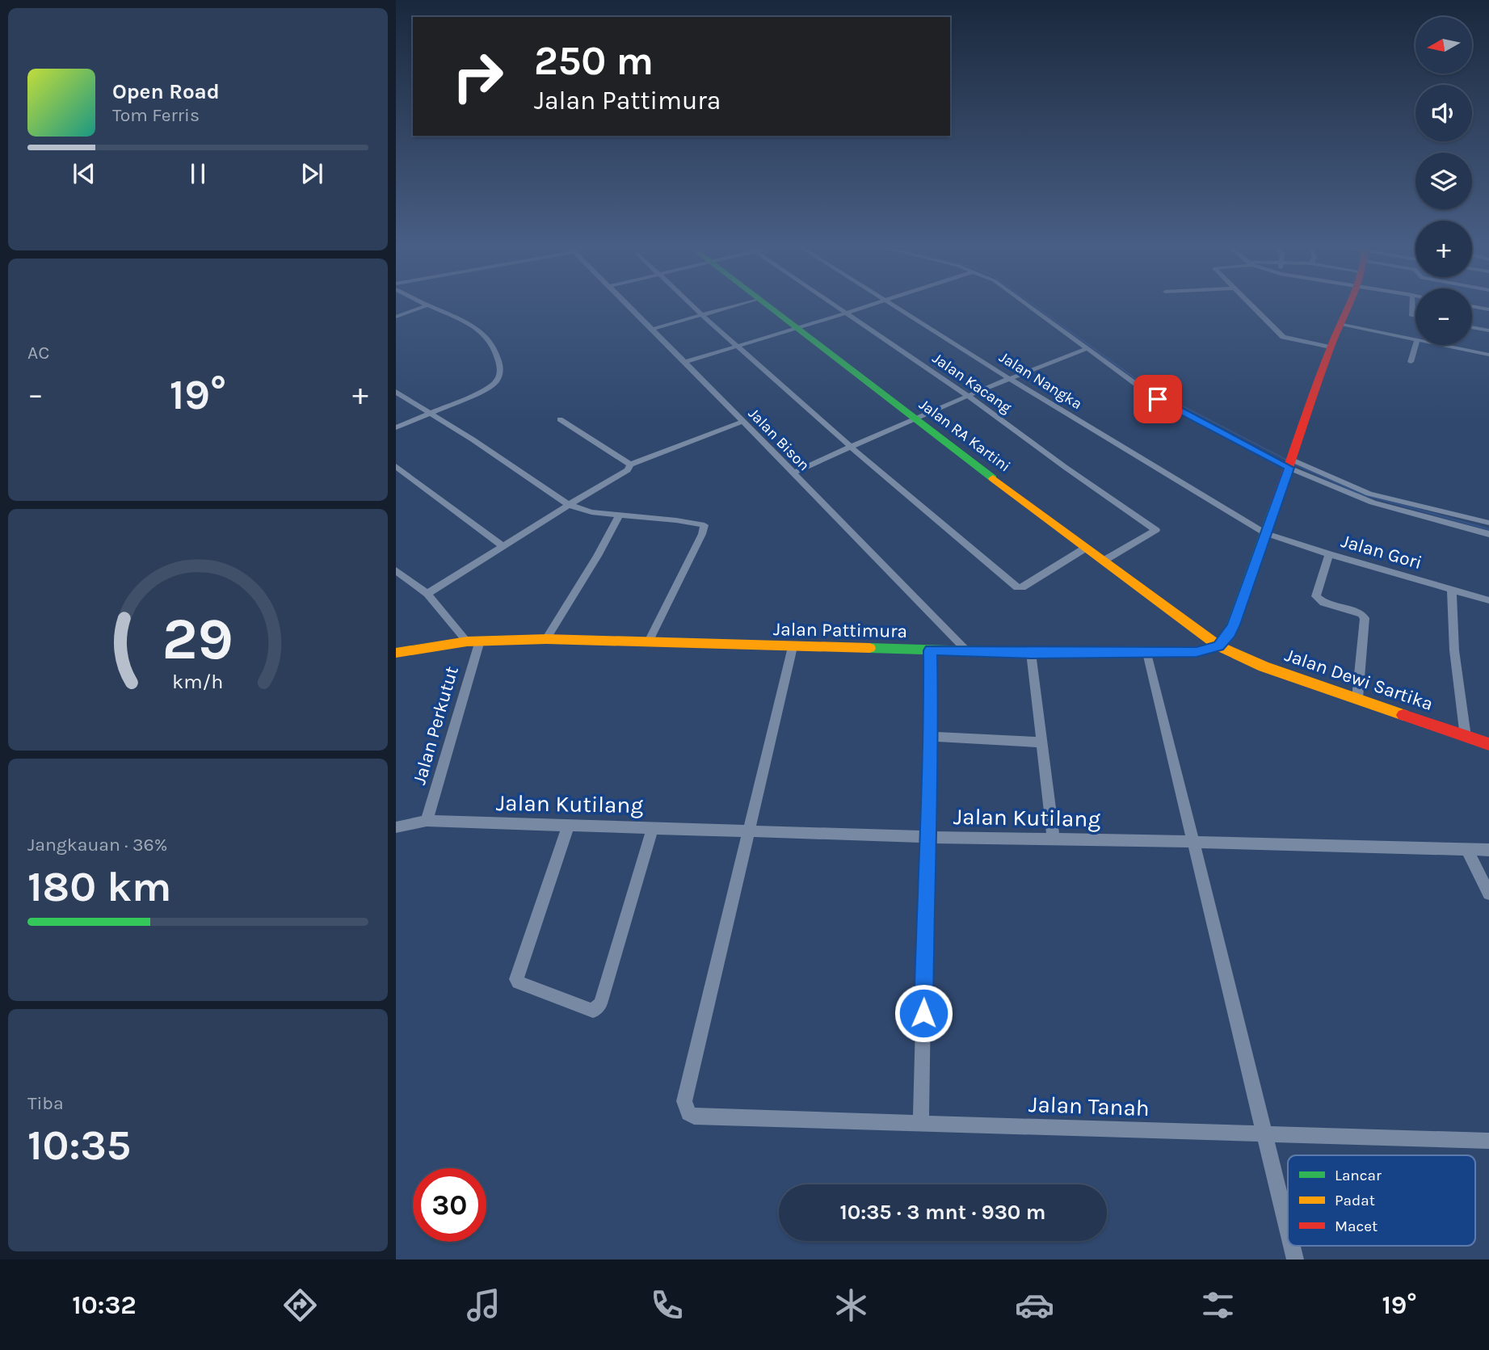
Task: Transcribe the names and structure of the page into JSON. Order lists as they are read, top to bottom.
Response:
{
  "streets": {
    "main road": ["Jalan RA Kartini", "Jalan Pattimura", "Jalan Dewi Sartika"],
    "street": [
      "Jalan Nangka",
      "Jalan Kacang",
      "Jalan Bison",
      "Jalan Gori",
      "Jalan Perkutut",
      "Jalan Kutilang",
      "Jalan Tanah"
    ]
  },
  "crossings": [
    ["Jalan Nangka", "Jalan Gori"],
    ["Jalan Kacang", "Jalan RA Kartini"],
    ["Jalan RA Kartini", "Jalan Pattimura"],
    ["Jalan RA Kartini", "Jalan Dewi Sartika"],
    ["Jalan Bison", "Jalan Pattimura"],
    ["Jalan Pattimura", "Jalan Dewi Sartika"],
    ["Jalan Pattimura", "Jalan Perkutut"],
    ["Jalan Perkutut", "Jalan Kutilang"],
    ["Jalan Kutilang", "Jalan Tanah"]
  ],
  "legend": ["Lancar", "Padat", "Macet"],
  "north": "left",
  "page": {
    "map_buttons": ["+", "−"],
    "turn": ["250 m", "Jalan Pattimura"],
    "song": ["Open Road", "Tom Ferris"],
    "tile": [
      "AC",
      ["Jangkauan · 36%", "180 km"],
      ["Tiba", "10:35"]
    ],
    "heat": ["−", "19°", "+"],
    "limit": "30",
    "trip": "10:35 · 3 mnt · 930 m",
    "tabs": ["10:32", "19°"],
    "gauge": ["29", "km/h"]
  }
}
